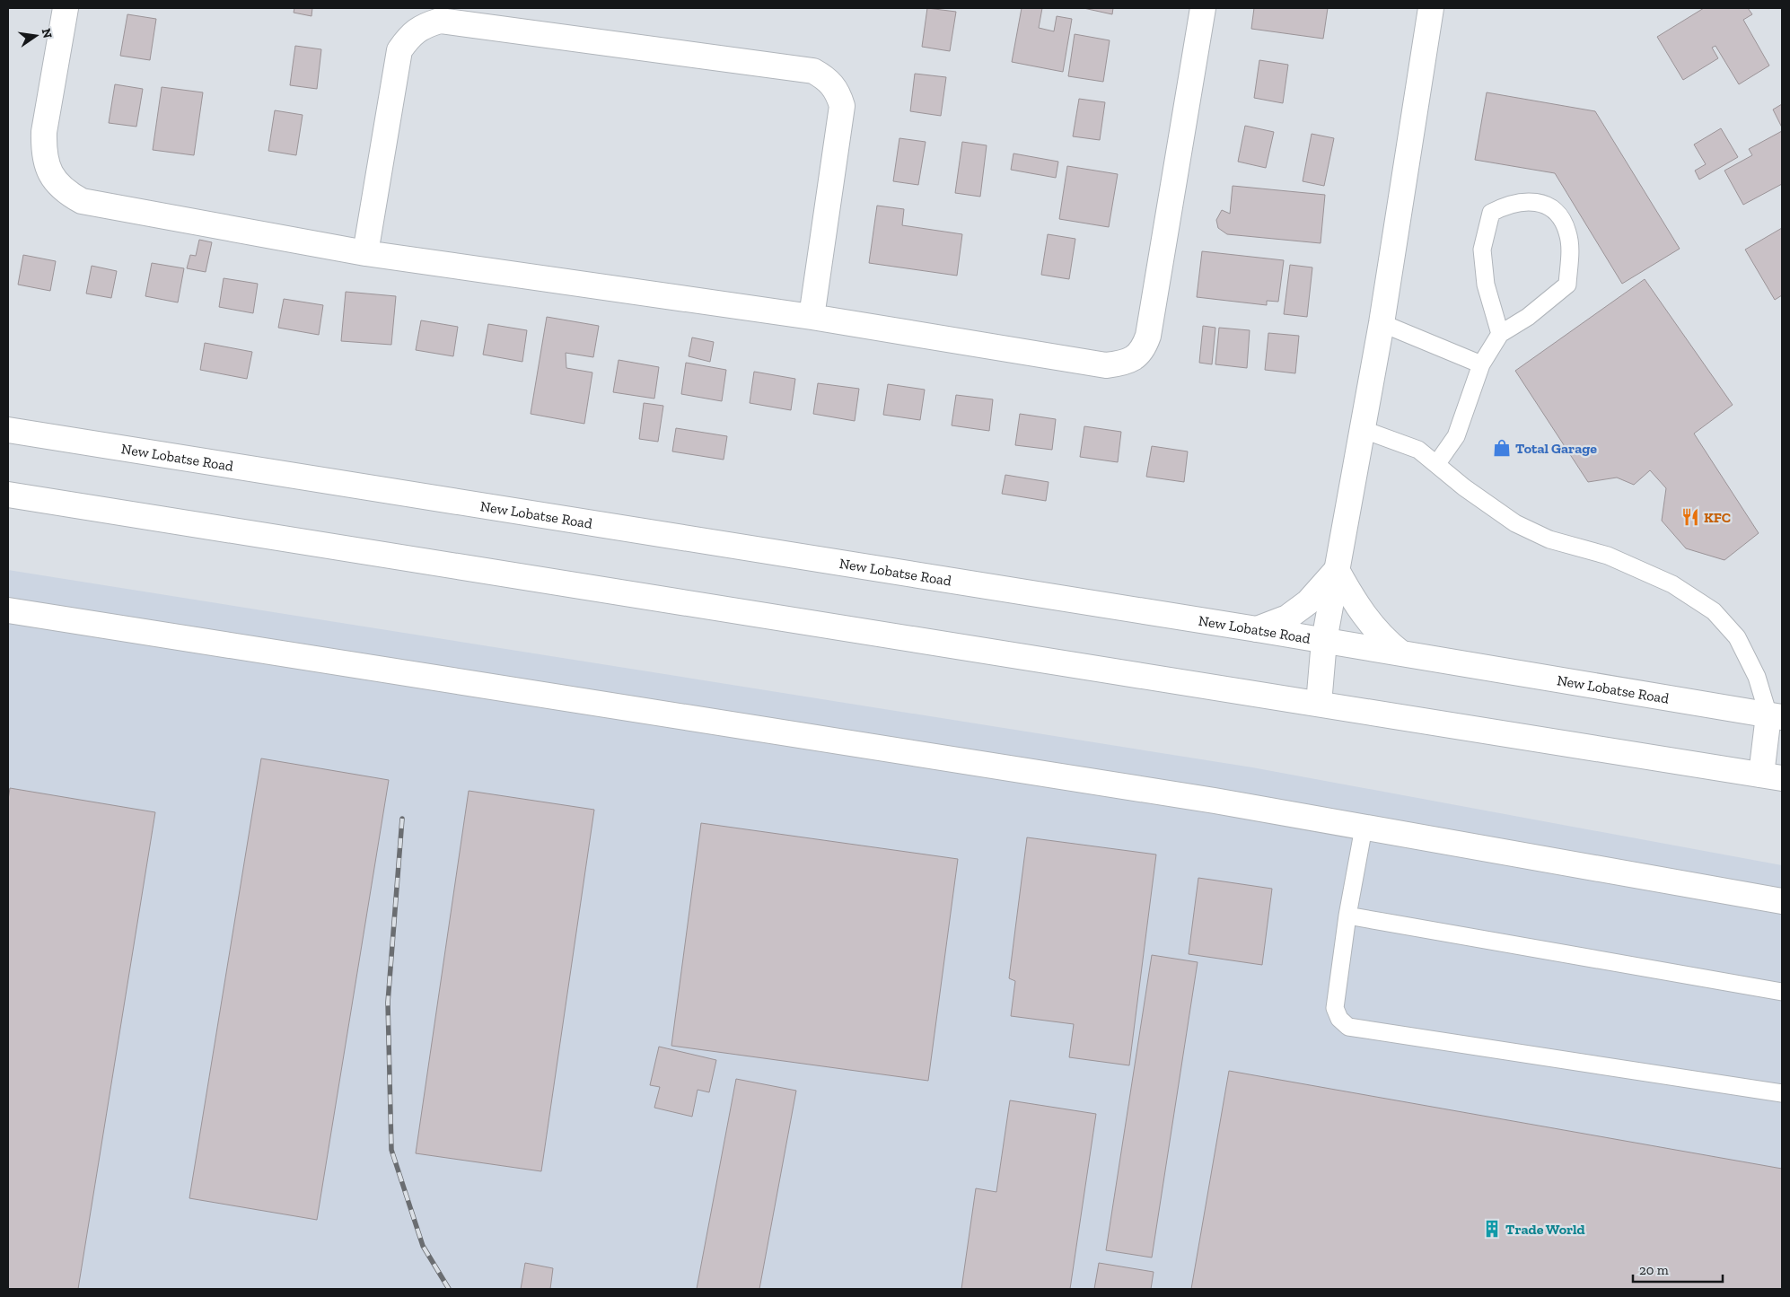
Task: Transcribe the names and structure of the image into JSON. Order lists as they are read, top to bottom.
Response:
{
  "streets": {
    "street": ["New Lobatse Road"]
  },
  "places": {
    "shop": ["Total Garage"],
    "restaurant": ["KFC"],
    "building": ["Trade World"]
  },
  "scale_bar": "20 m",
  "north": "right"
}
